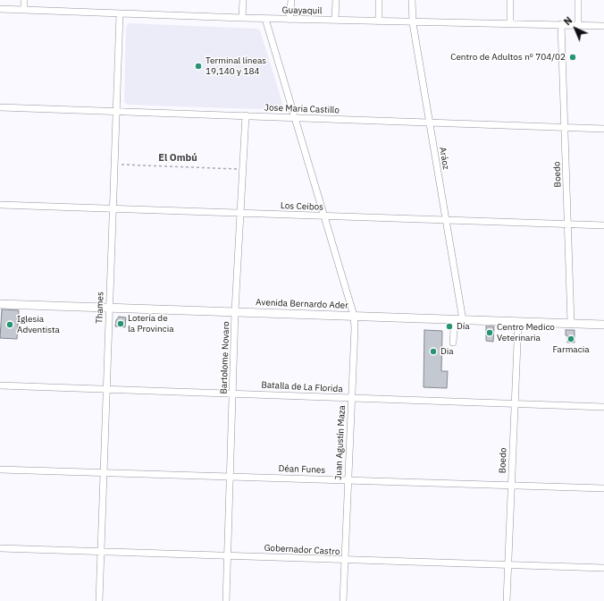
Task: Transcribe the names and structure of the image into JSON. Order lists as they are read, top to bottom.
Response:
{
  "streets": {
    "main road": ["Avenida Bernardo Ader"],
    "street": [
      "Guayaquil",
      "Jose Maria Castillo",
      "Aráoz",
      "Boedo",
      "Los Ceibos",
      "Thames",
      "Bartolome Novaro",
      "Batalla de La Florida",
      "Juan Agustín Maza",
      "Déan Funes",
      "Gobernador Castro"
    ]
  },
  "crossings": [
    ["Guayaquil", "Aráoz"],
    ["Guayaquil", "Boedo"],
    ["Guayaquil", "Thames"],
    ["Guayaquil", "Juan Agustín Maza"],
    ["Jose Maria Castillo", "Aráoz"],
    ["Jose Maria Castillo", "Boedo"],
    ["Jose Maria Castillo", "Thames"],
    ["Jose Maria Castillo", "Bartolome Novaro"],
    ["Jose Maria Castillo", "Juan Agustín Maza"],
    ["Aráoz", "Los Ceibos"],
    ["Aráoz", "Avenida Bernardo Ader"],
    ["Boedo", "Los Ceibos"],
    ["Boedo", "Avenida Bernardo Ader"],
    ["Boedo", "Batalla de La Florida"],
    ["Boedo", "Déan Funes"],
    ["Boedo", "Gobernador Castro"],
    ["Los Ceibos", "Thames"],
    ["Los Ceibos", "Bartolome Novaro"],
    ["Los Ceibos", "Juan Agustín Maza"],
    ["Avenida Bernardo Ader", "Thames"],
    ["Avenida Bernardo Ader", "Bartolome Novaro"],
    ["Avenida Bernardo Ader", "Juan Agustín Maza"],
    ["Thames", "Batalla de La Florida"],
    ["Thames", "Déan Funes"],
    ["Thames", "Gobernador Castro"],
    ["Bartolome Novaro", "Batalla de La Florida"],
    ["Bartolome Novaro", "Déan Funes"],
    ["Bartolome Novaro", "Gobernador Castro"],
    ["Batalla de La Florida", "Juan Agustín Maza"],
    ["Juan Agustín Maza", "Déan Funes"],
    ["Juan Agustín Maza", "Gobernador Castro"]
  ],
  "districts": ["El Ombú"],
  "places": [
    "Centro de Adultos nº 704/02",
    "Terminal líneas 19,140 y 184",
    "Lotería de la Provincia",
    "Iglesia Adventista",
    "Día",
    "Centro Medico Veterinaria",
    "Farmacia",
    "Dia"
  ],
  "north": "top left"
}
